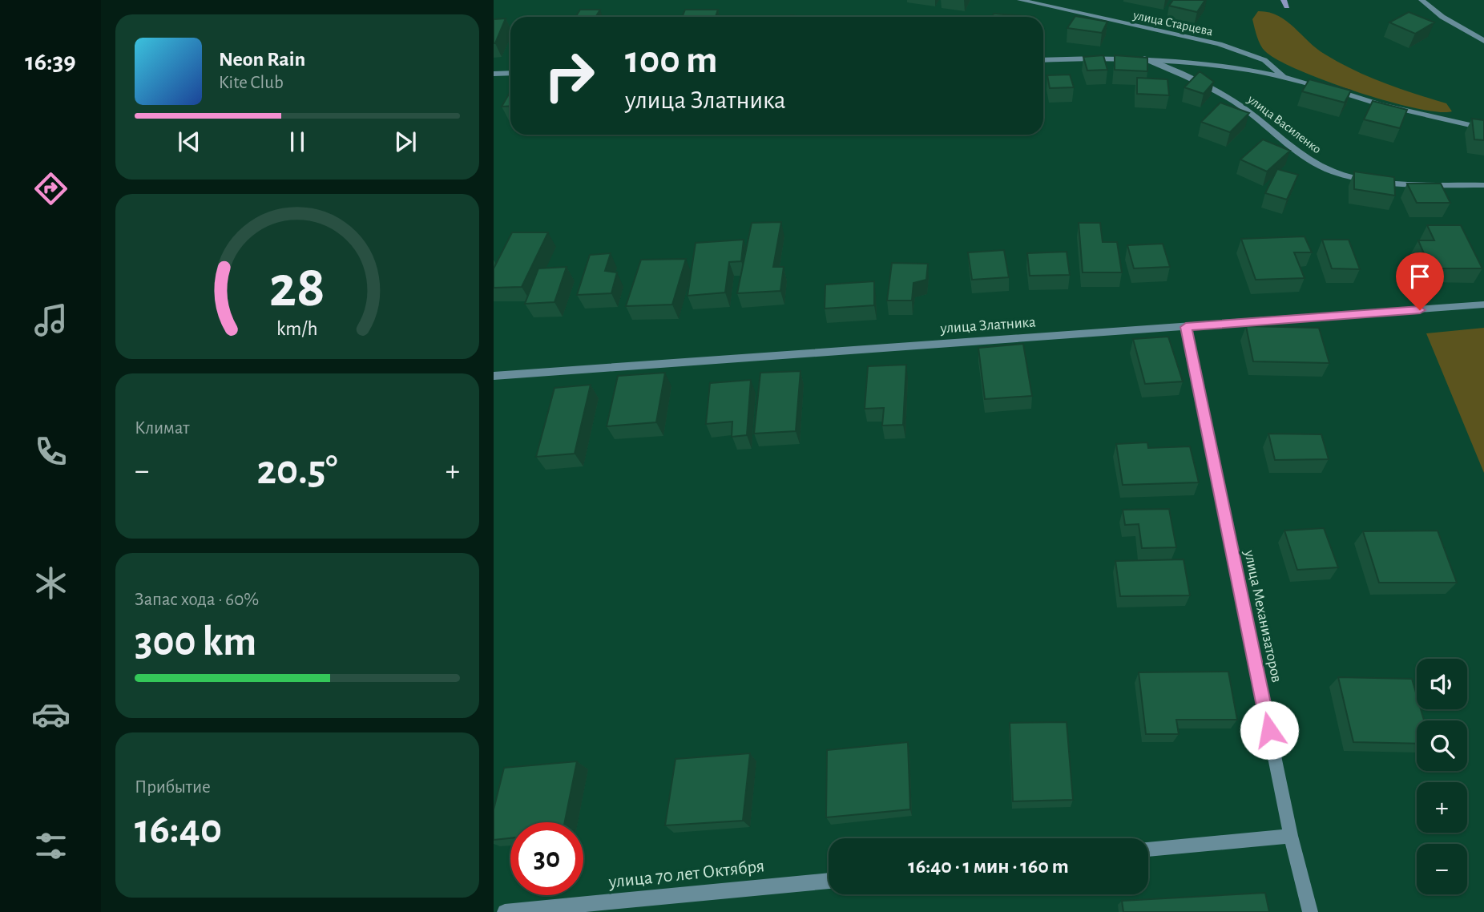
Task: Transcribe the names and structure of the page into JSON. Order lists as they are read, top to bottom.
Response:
{
  "streets": {
    "street": [
      "улица Старцева",
      "улица Василенко",
      "улица Златника",
      "улица Механизаторов",
      "улица 70 лет Октября"
    ]
  },
  "crossings": [
    ["улица Старцева", "улица Василенко"],
    ["улица Златника", "улица Механизаторов"]
  ],
  "page": {
    "tabs": "16:39",
    "turn": ["100 m", "улица Златника"],
    "song": ["Neon Rain", "Kite Club"],
    "tile": [
      "Климат",
      ["Запас хода · 60%", "300 km"],
      ["Прибытие", "16:40"]
    ],
    "heat": ["−", "20.5°", "+"],
    "map_buttons": ["+", "−"],
    "limit": "30",
    "trip": "16:40 · 1 мин · 160 m",
    "gauge": ["28", "km/h"]
  }
}
